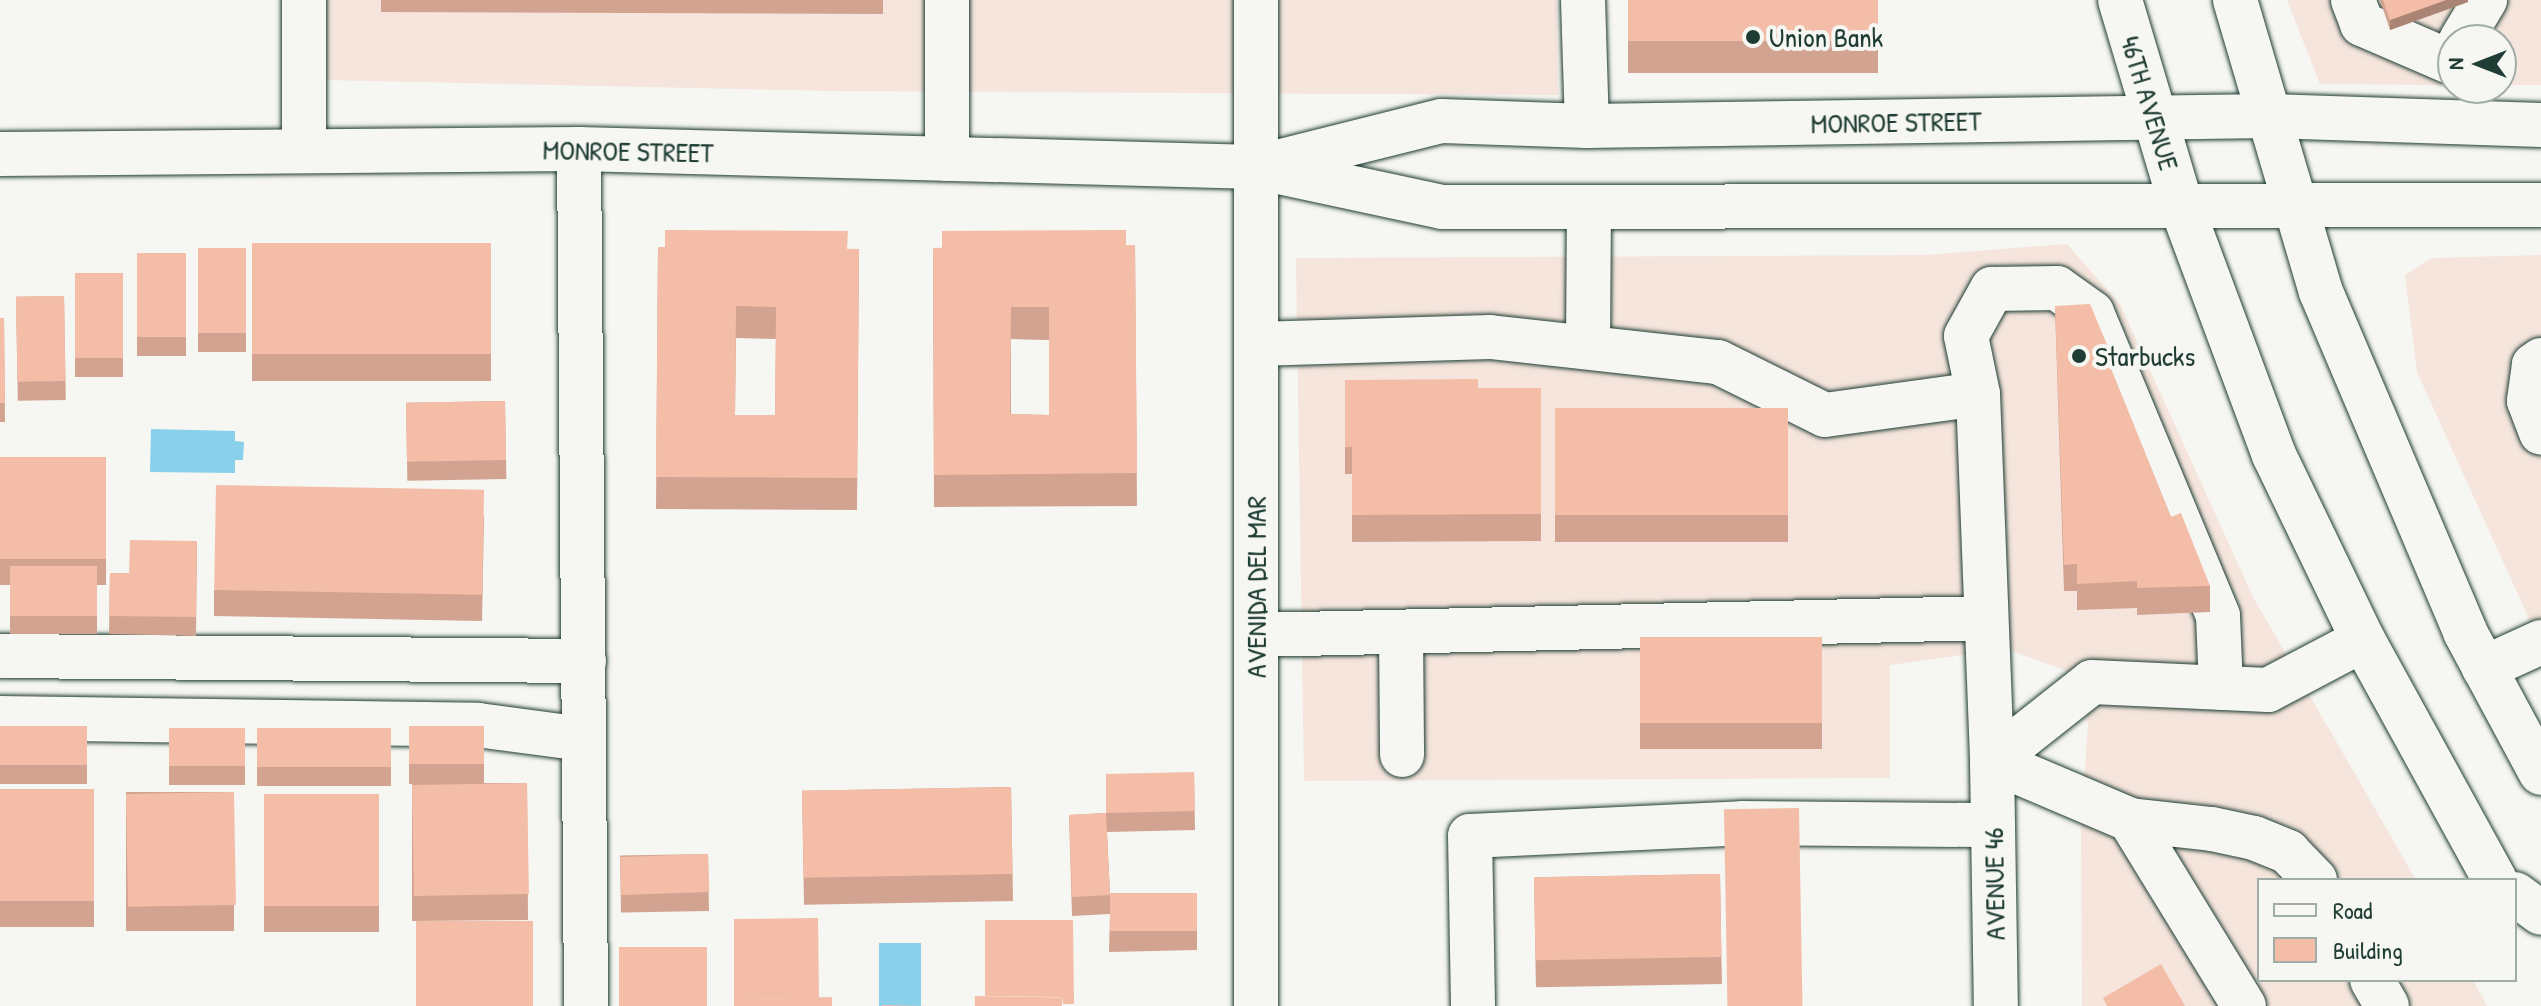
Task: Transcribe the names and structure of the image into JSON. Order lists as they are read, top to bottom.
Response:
{
  "streets": {
    "main road": [
      "46TH AVENUE",
      "MONROE STREET",
      "AVENIDA DEL MAR",
      "AVENUE 46"
    ]
  },
  "crossings": [
    ["46TH AVENUE", "MONROE STREET"],
    ["MONROE STREET", "AVENIDA DEL MAR"]
  ],
  "places": ["Union Bank", "Starbucks"],
  "legend": ["Road", "Building"],
  "north": "left"
}
